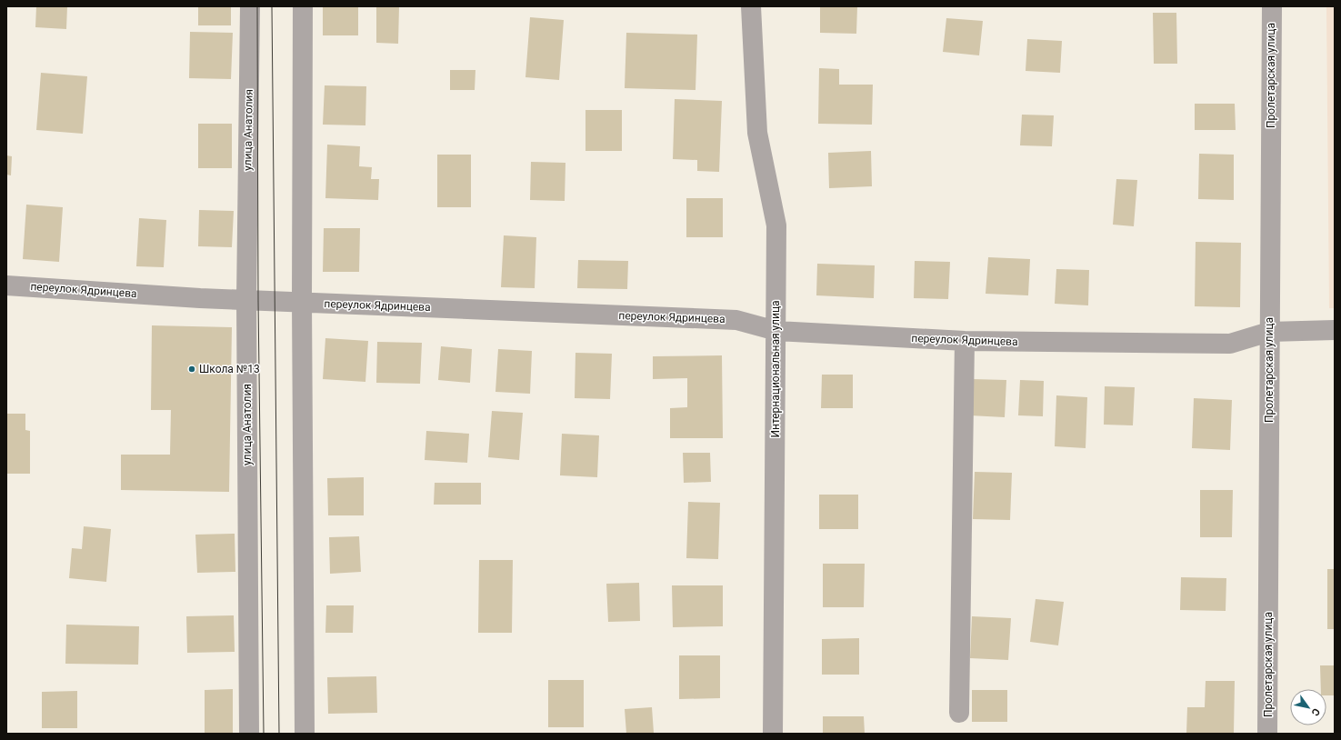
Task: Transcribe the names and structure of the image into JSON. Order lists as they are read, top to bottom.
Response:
{
  "streets": {
    "street": [
      "Пролетарская улица",
      "улица Анатолия",
      "переулок Ядринцева",
      "Интернациональная улица"
    ]
  },
  "crossings": [
    ["Пролетарская улица", "переулок Ядринцева"],
    ["улица Анатолия", "переулок Ядринцева"],
    ["переулок Ядринцева", "Интернациональная улица"]
  ],
  "places": ["Школа №13"],
  "north": "bottom right"
}
